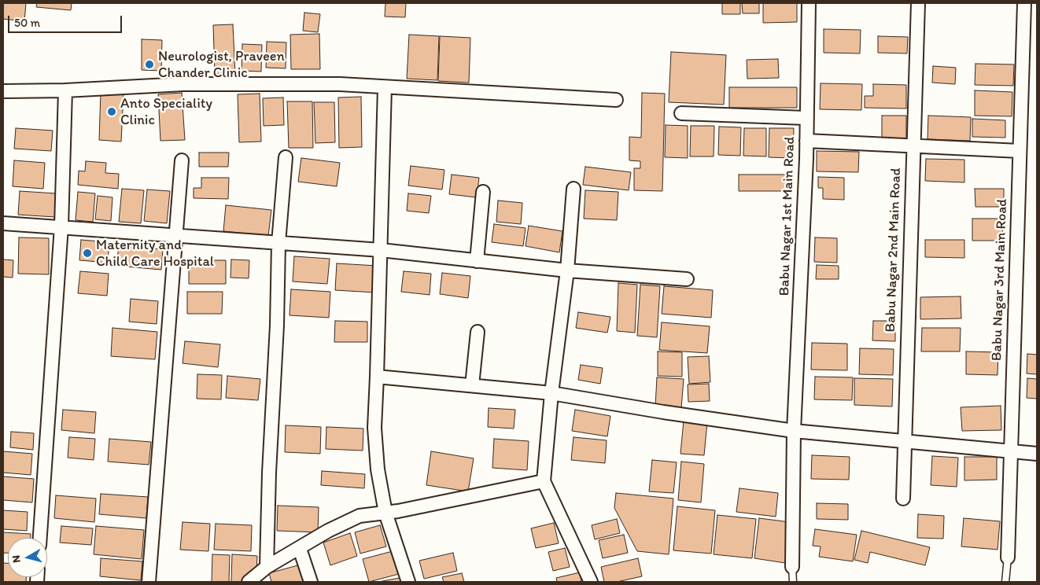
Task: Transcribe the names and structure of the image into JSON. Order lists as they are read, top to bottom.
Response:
{
  "streets": {
    "street": ["Babu Nagar 1st Main Road", "Babu Nagar 2nd Main Road", "Babu Nagar 3rd Main Road"]
  },
  "places": ["Neurologist, Praveen Chander Clinic", "Anto Speciality Clinic", "Maternity and Child Care Hospital"],
  "scale_bar": "50 m",
  "north": "left"
}
